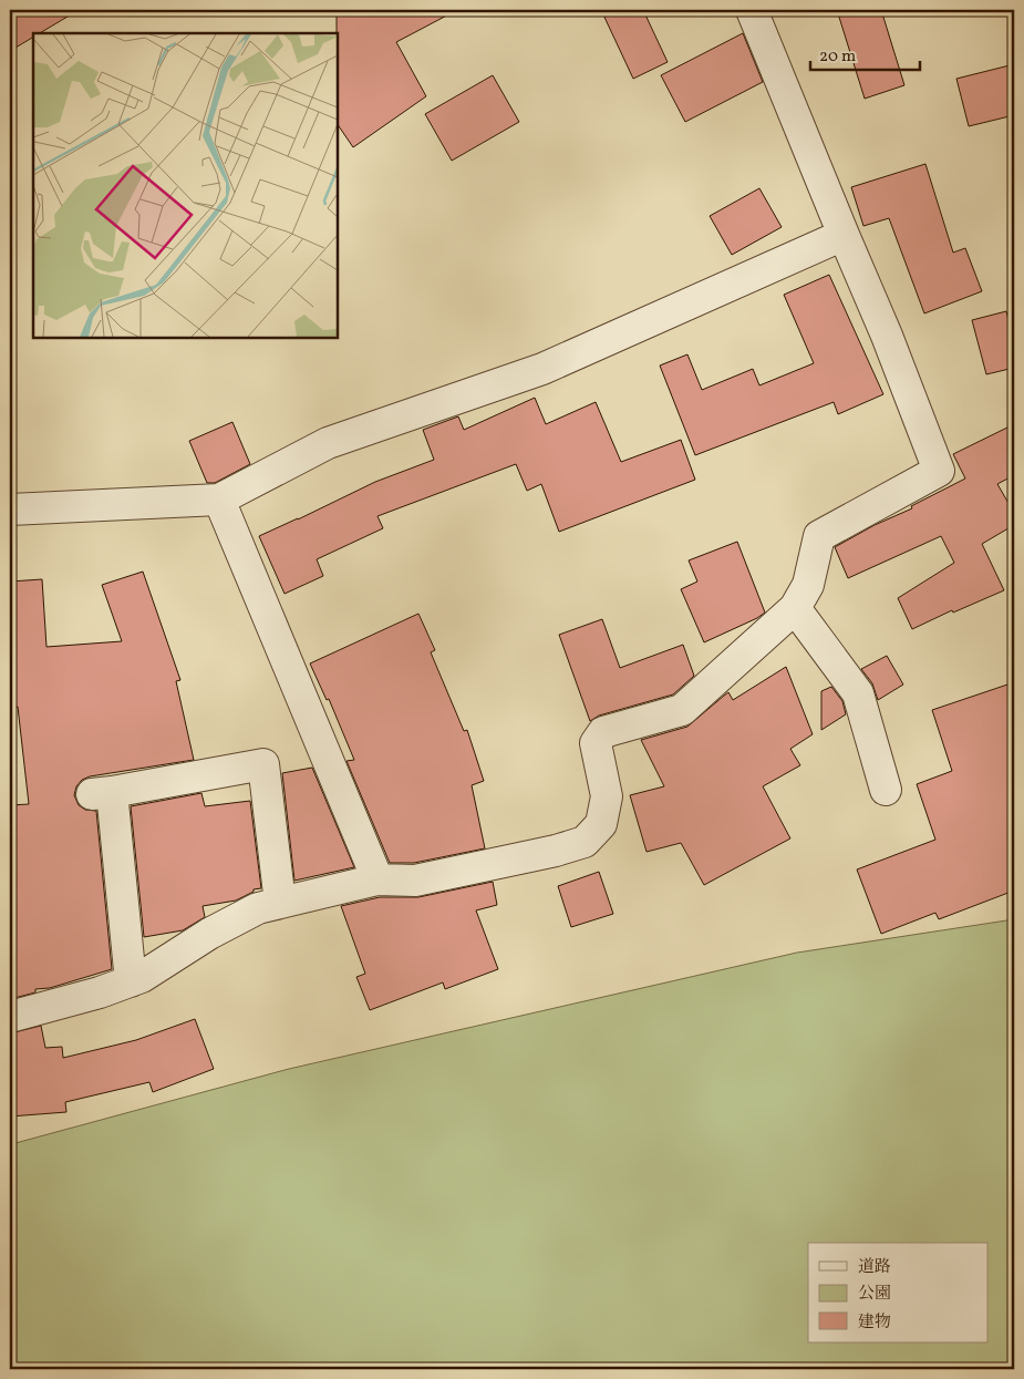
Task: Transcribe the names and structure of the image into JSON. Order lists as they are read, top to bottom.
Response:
{
  "legend": ["道路", "公園", "建物"],
  "scale_bar": "20 m"
}
